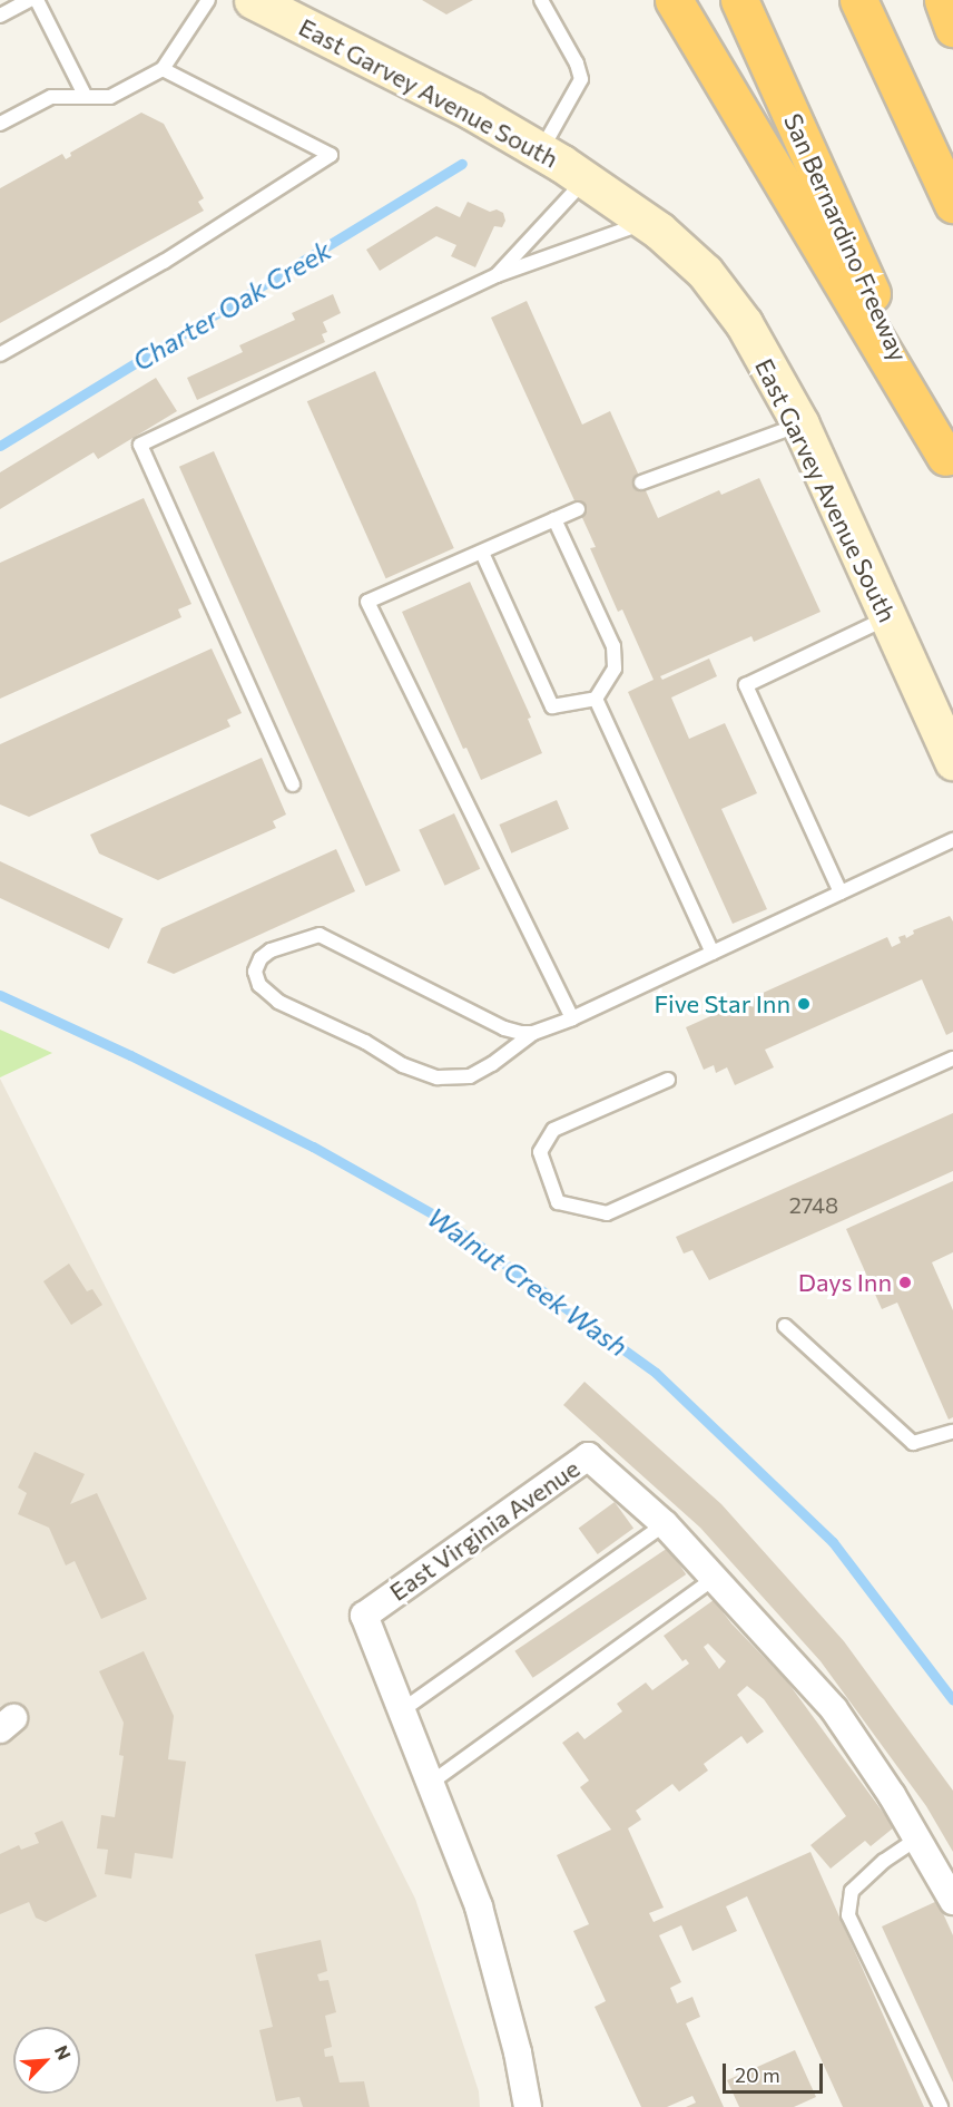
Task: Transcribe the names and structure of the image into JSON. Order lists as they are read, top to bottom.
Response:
{
  "streets": {
    "highway": ["San Bernardino Freeway"],
    "street": ["East Garvey Avenue South", "East Virginia Avenue"]
  },
  "water": ["Charter Oak Creek", "Walnut Creek Wash"],
  "places": ["Five Star Inn", "Days Inn"],
  "house_numbers": ["2748"],
  "scale_bar": "20 m",
  "north": "top right"
}
